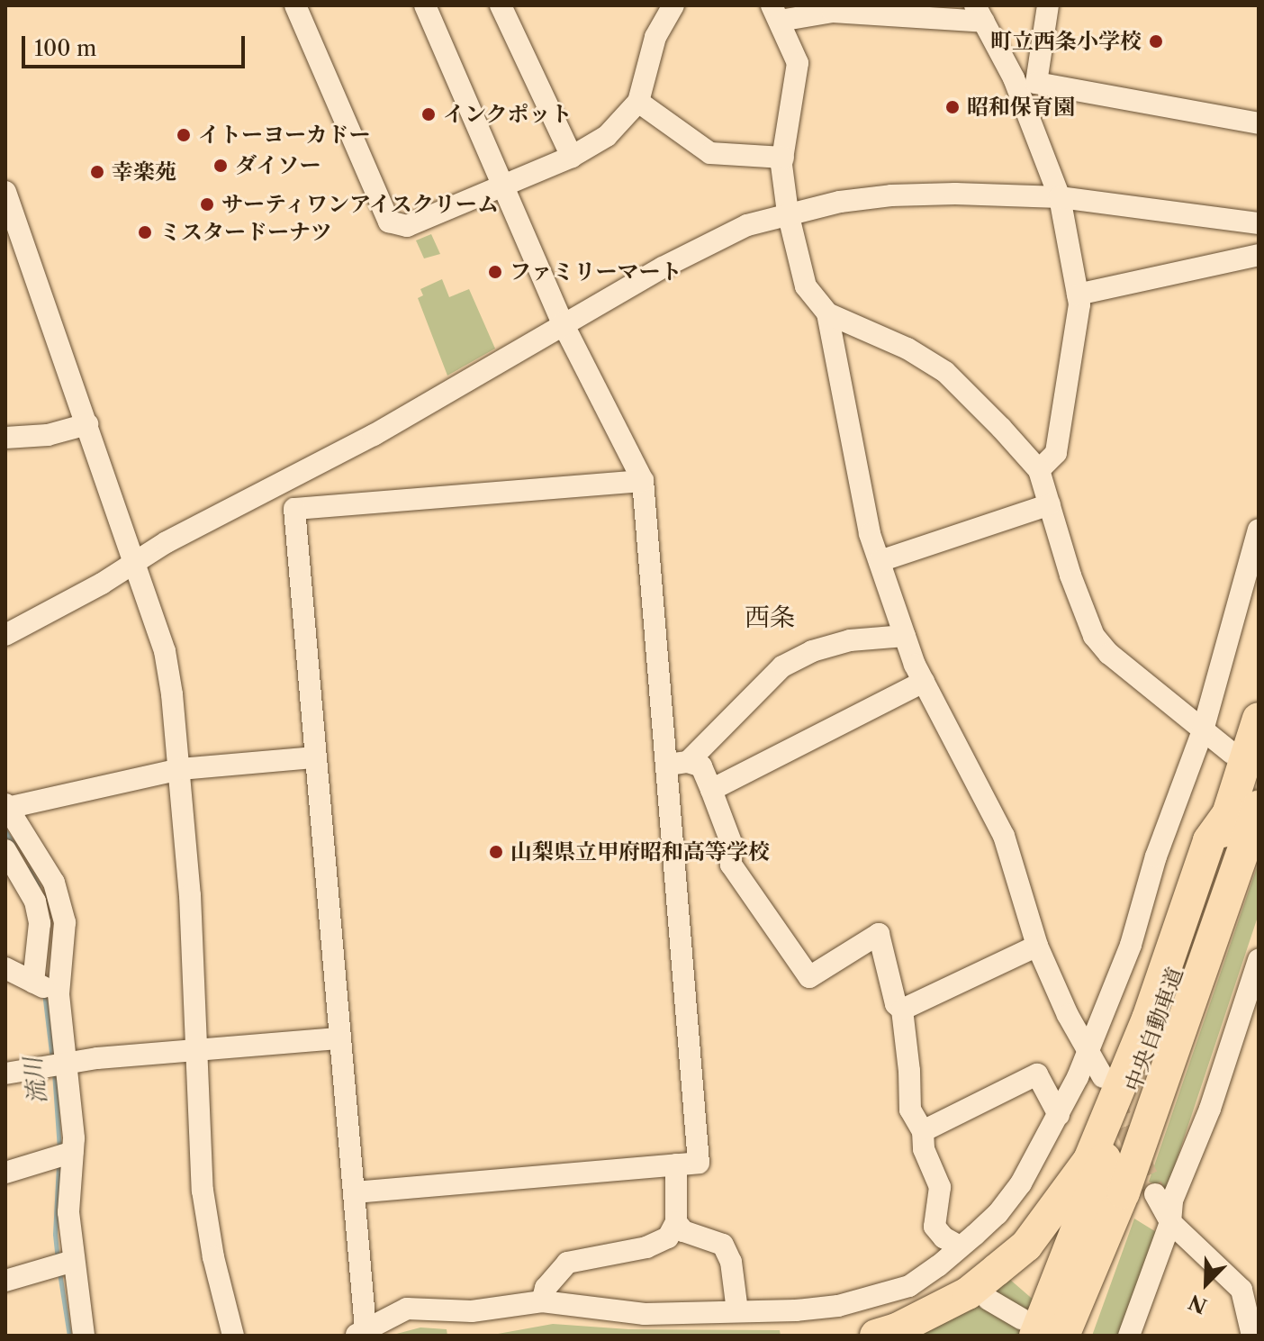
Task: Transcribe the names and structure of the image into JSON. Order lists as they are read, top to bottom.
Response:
{
  "streets": {
    "highway": ["中央自動車道"]
  },
  "districts": ["西条"],
  "water": ["流川"],
  "places": [
    "町立西条小学校",
    "昭和保育園",
    "インクポット",
    "イトーヨーカドー",
    "ダイソー",
    "幸楽苑",
    "サーティワンアイスクリーム",
    "ミスタードーナツ",
    "ファミリーマート",
    "山梨県立甲府昭和高等学校"
  ],
  "scale_bar": "100 m",
  "north": "bottom left"
}
